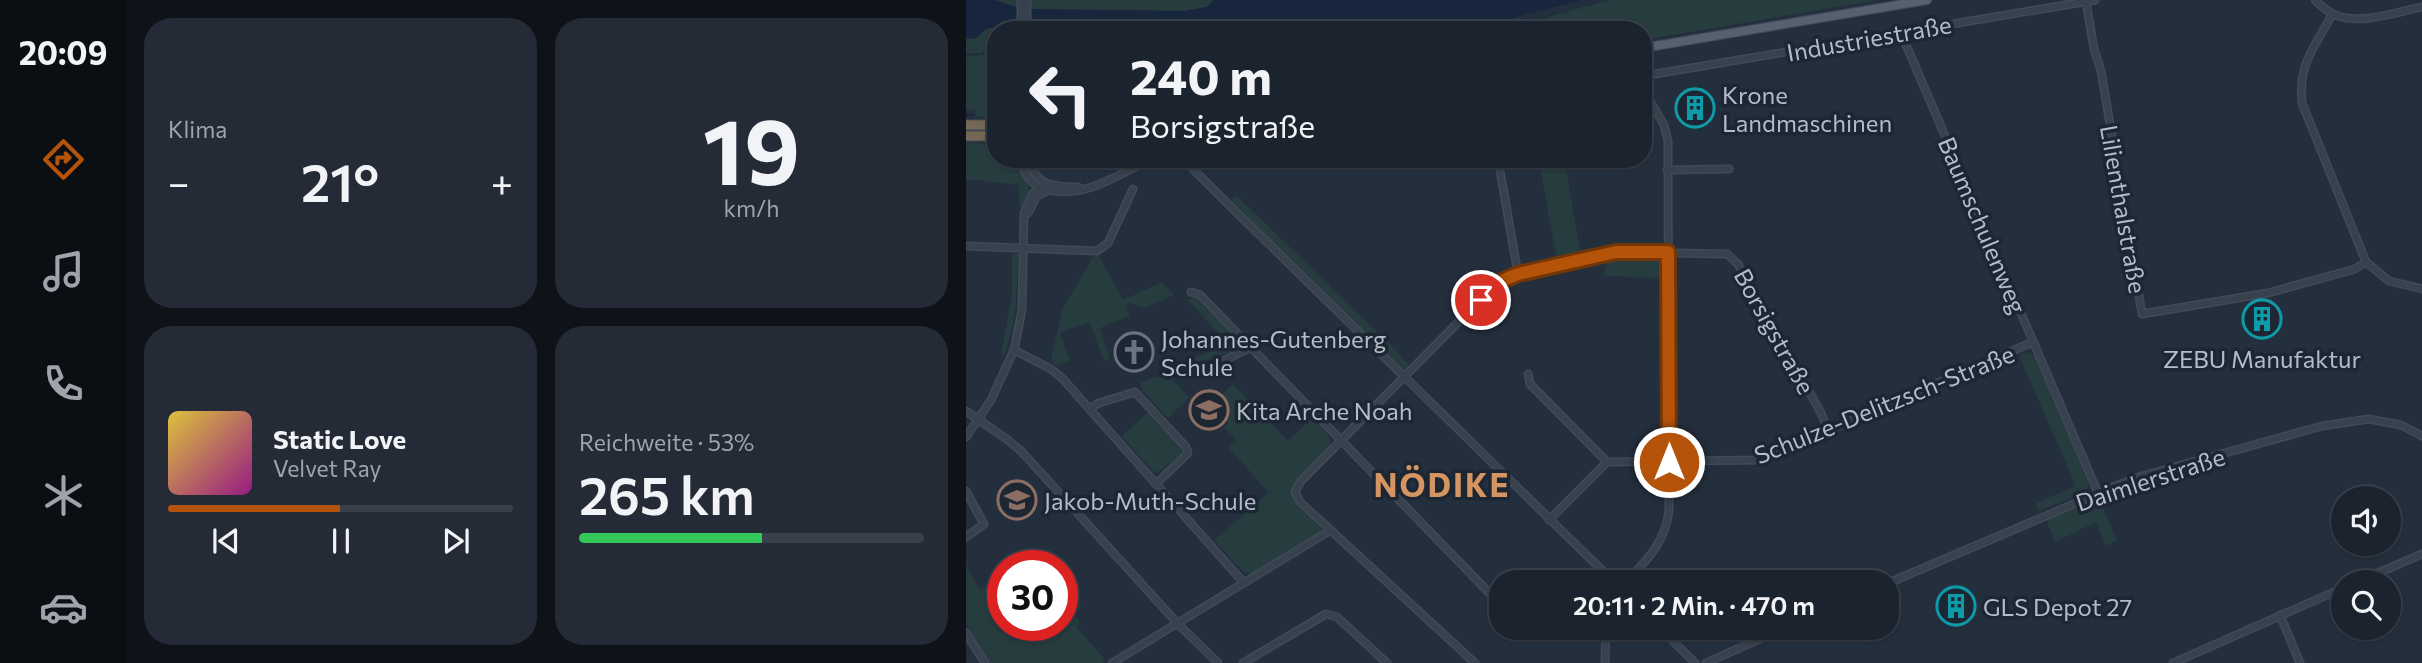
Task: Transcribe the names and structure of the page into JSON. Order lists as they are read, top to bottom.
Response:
{
  "streets": {
    "street": [
      "Industriestraße",
      "Lilienthalstraße",
      "Baumschulenweg",
      "Borsigstraße",
      "Schulze-Delitzsch-Straße",
      "Daimlerstraße"
    ]
  },
  "crossings": [
    ["Industriestraße", "Lilienthalstraße"],
    ["Industriestraße", "Baumschulenweg"],
    ["Baumschulenweg", "Schulze-Delitzsch-Straße"],
    ["Baumschulenweg", "Daimlerstraße"],
    ["Borsigstraße", "Schulze-Delitzsch-Straße"]
  ],
  "districts": ["NÖDIKE"],
  "places": {
    "building": ["Krone Landmaschinen", "ZEBU Manufaktur", "GLS Depot 27"],
    "church": ["Johannes-Gutenberg Schule"],
    "school or university": ["Kita Arche Noah", "Jakob-Muth-Schule"]
  },
  "page": {
    "tabs": "20:09",
    "tile": [
      "Klima",
      ["19", "km/h"],
      ["Reichweite · 53%", "265 km"]
    ],
    "turn": ["240 m", "Borsigstraße"],
    "heat": ["−", "21°", "+"],
    "song": ["Static Love", "Velvet Ray"],
    "limit": "30",
    "trip": "20:11 · 2 Min. · 470 m"
  }
}
